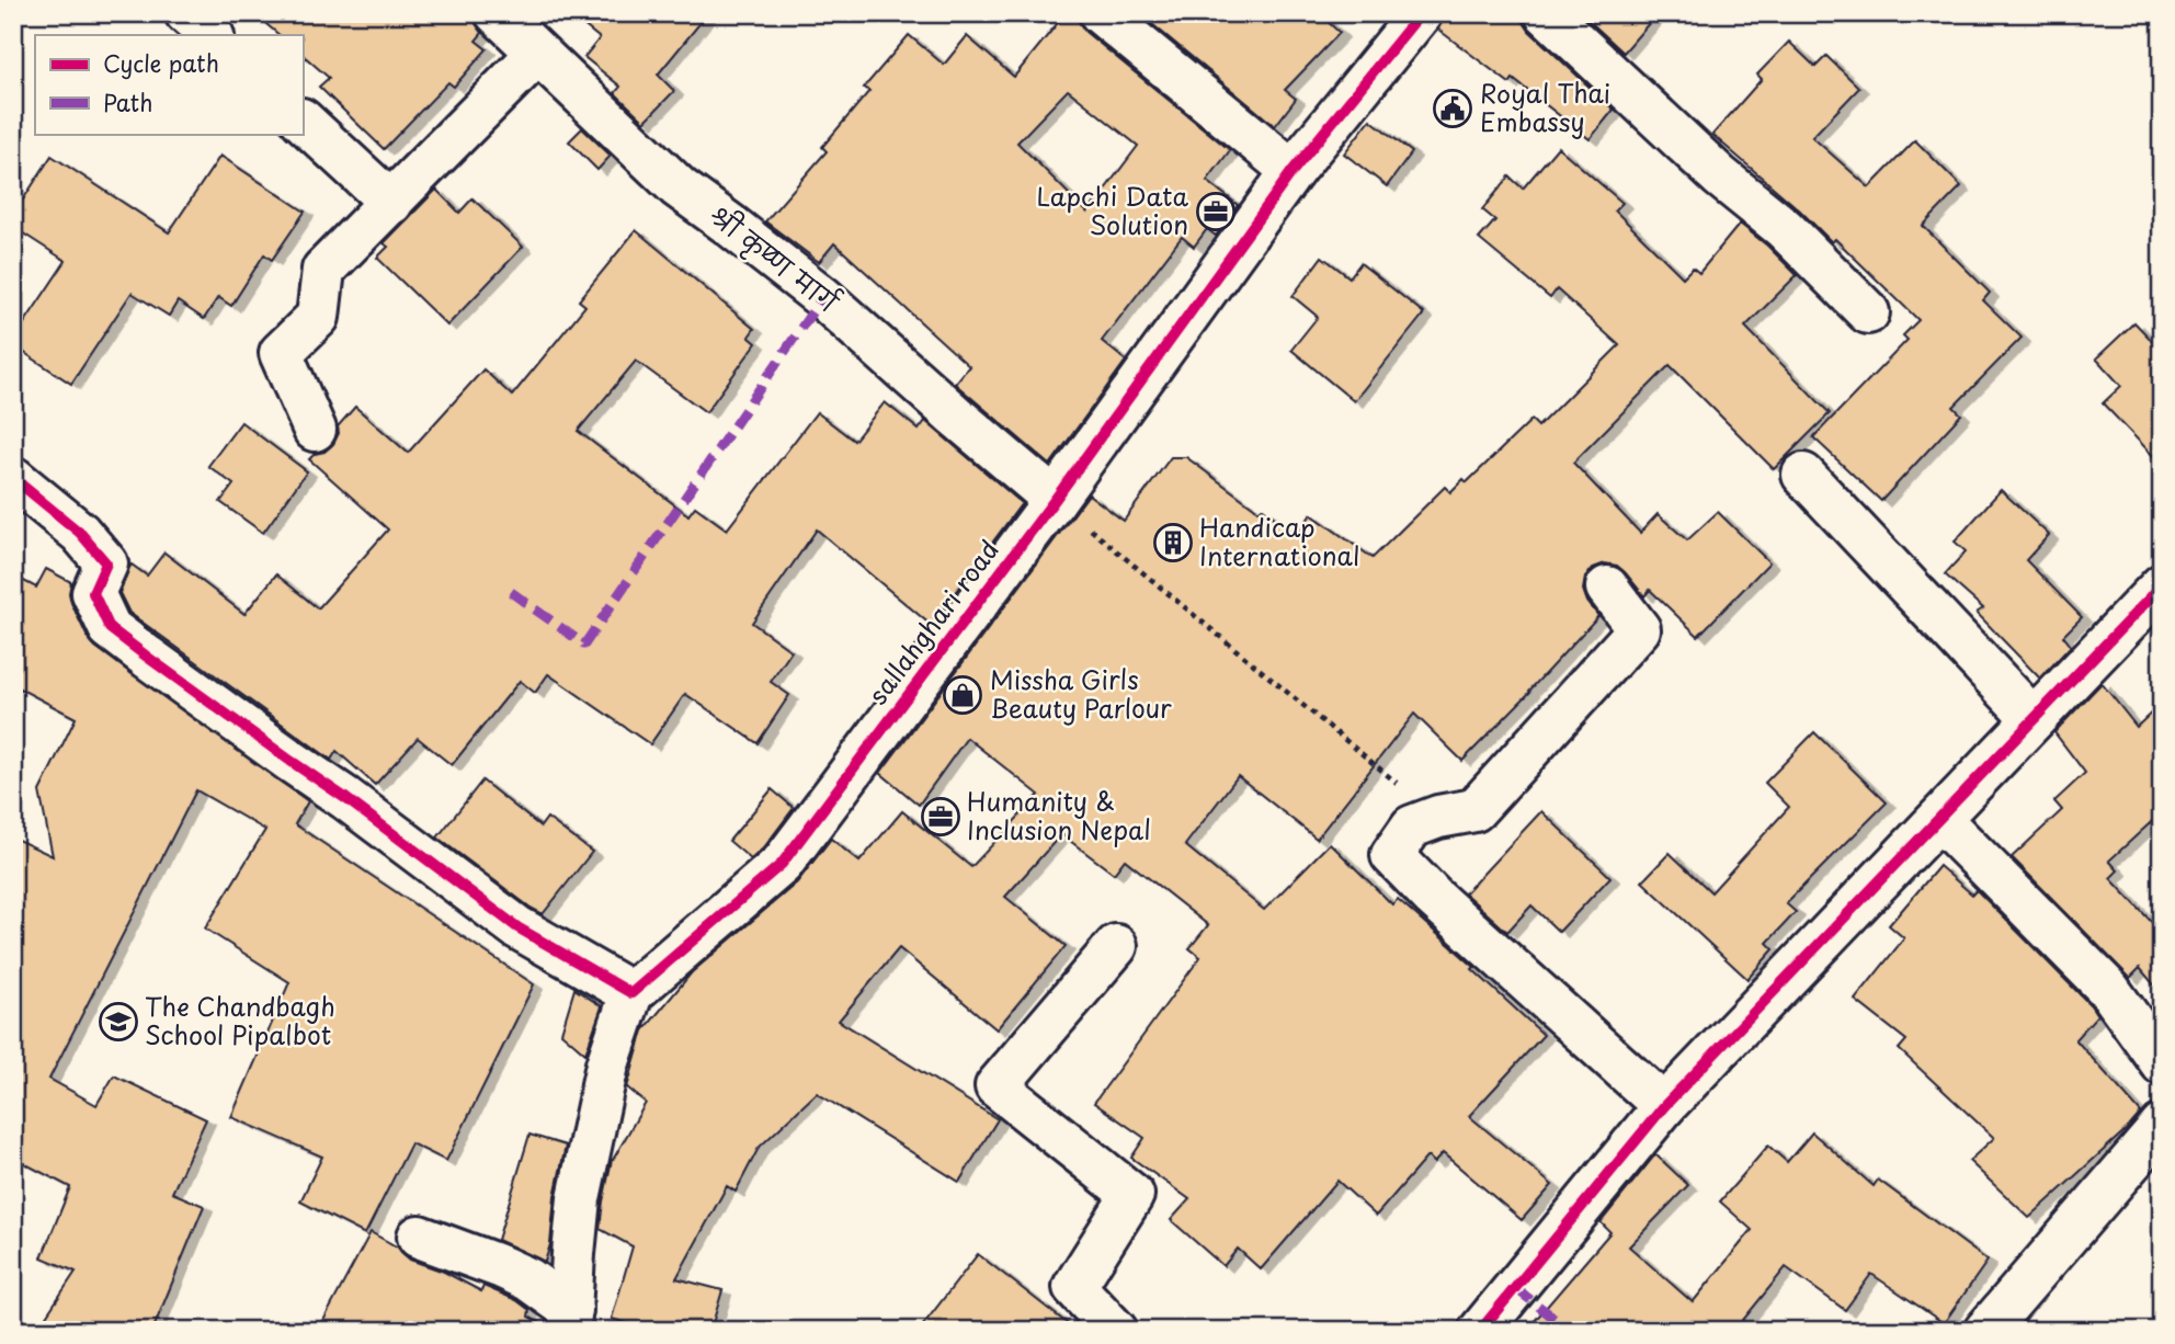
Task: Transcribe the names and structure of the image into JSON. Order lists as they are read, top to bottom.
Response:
{
  "streets": {
    "street": ["श्री कृष्ण मार्ग", "sallahghari road"]
  },
  "crossings": [
    ["श्री कृष्ण मार्ग", "sallahghari road"]
  ],
  "places": {
    "public building": ["Royal Thai Embassy"],
    "office": ["Lapchi Data Solution", "Humanity & Inclusion Nepal"],
    "building": ["Handicap International"],
    "shop": ["Missha Girls Beauty Parlour"],
    "school or university": ["The Chandbagh School Pipalbot"]
  },
  "legend": ["Cycle path", "Path"]
}
